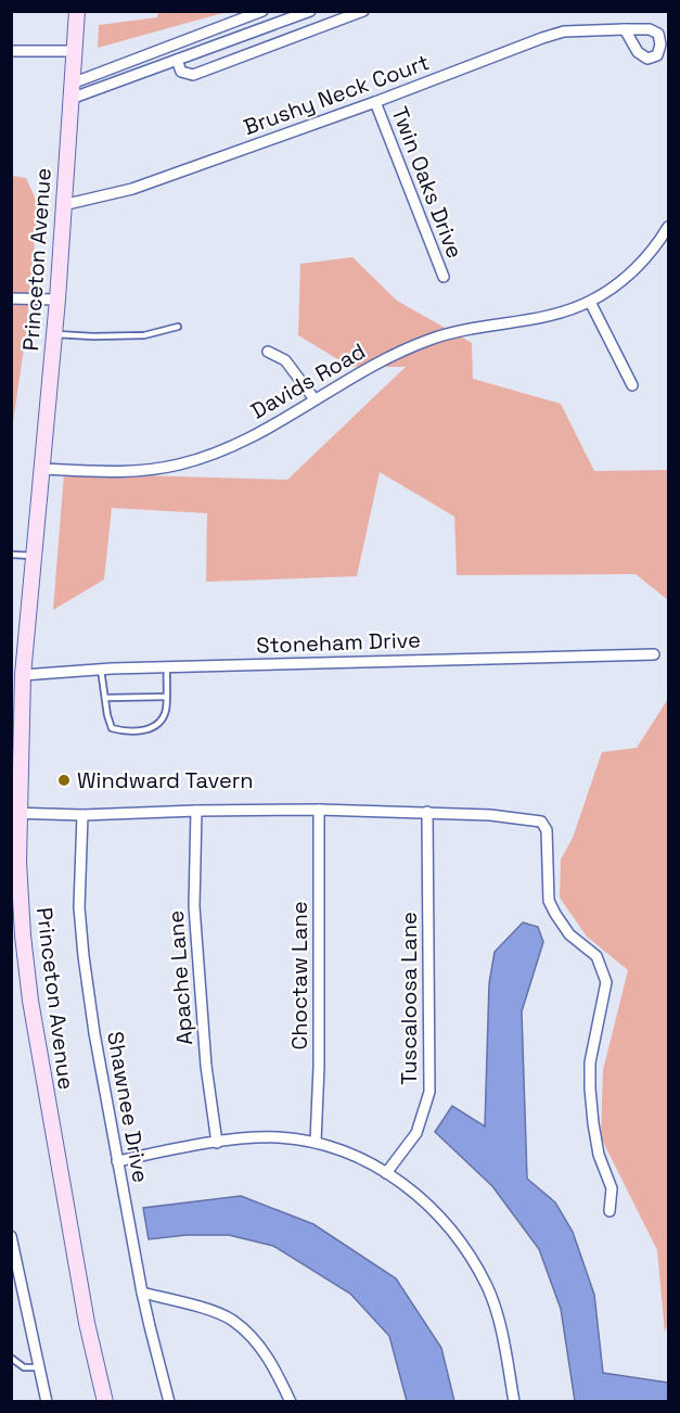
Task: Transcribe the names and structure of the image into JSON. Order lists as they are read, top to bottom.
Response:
{
  "streets": {
    "main road": ["Princeton Avenue"],
    "street": [
      "Brushy Neck Court",
      "Twin Oaks Drive",
      "Davids Road",
      "Stoneham Drive",
      "Choctaw Lane",
      "Apache Lane",
      "Tuscaloosa Lane",
      "Shawnee Drive"
    ]
  },
  "crossings": [
    ["Brushy Neck Court", "Twin Oaks Drive"],
    ["Brushy Neck Court", "Princeton Avenue"],
    ["Princeton Avenue", "Davids Road"],
    ["Princeton Avenue", "Stoneham Drive"]
  ],
  "places": ["Windward Tavern"]
}
